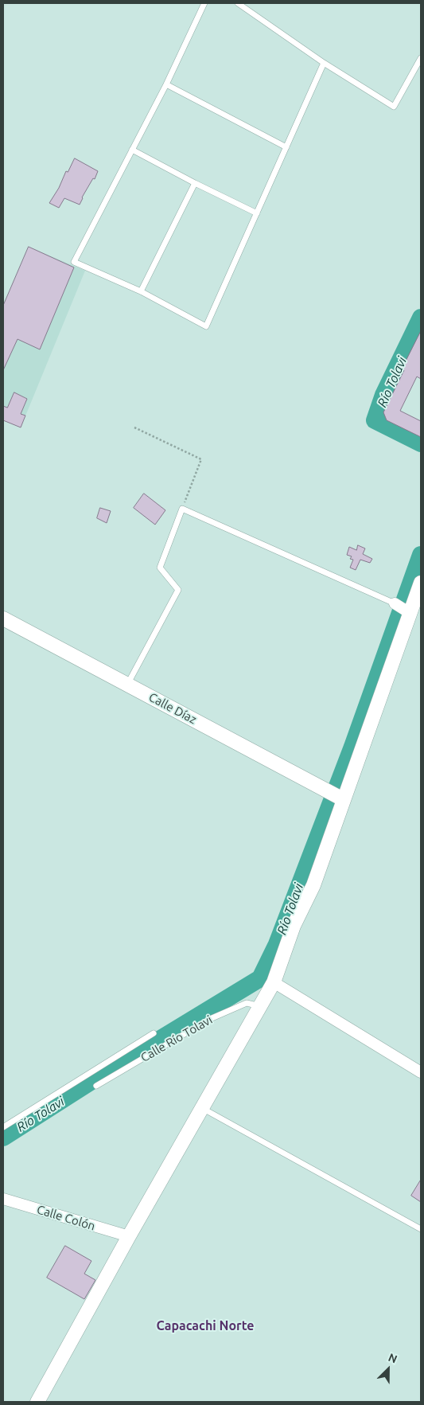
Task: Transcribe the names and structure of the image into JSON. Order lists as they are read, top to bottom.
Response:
{
  "streets": {
    "street": ["Calle Díaz", "Calle Colón"],
    "lane": ["Calle Río Tolavi"]
  },
  "districts": ["Capacachi Norte"],
  "water": ["Río Tolavi"],
  "north": "top right"
}
